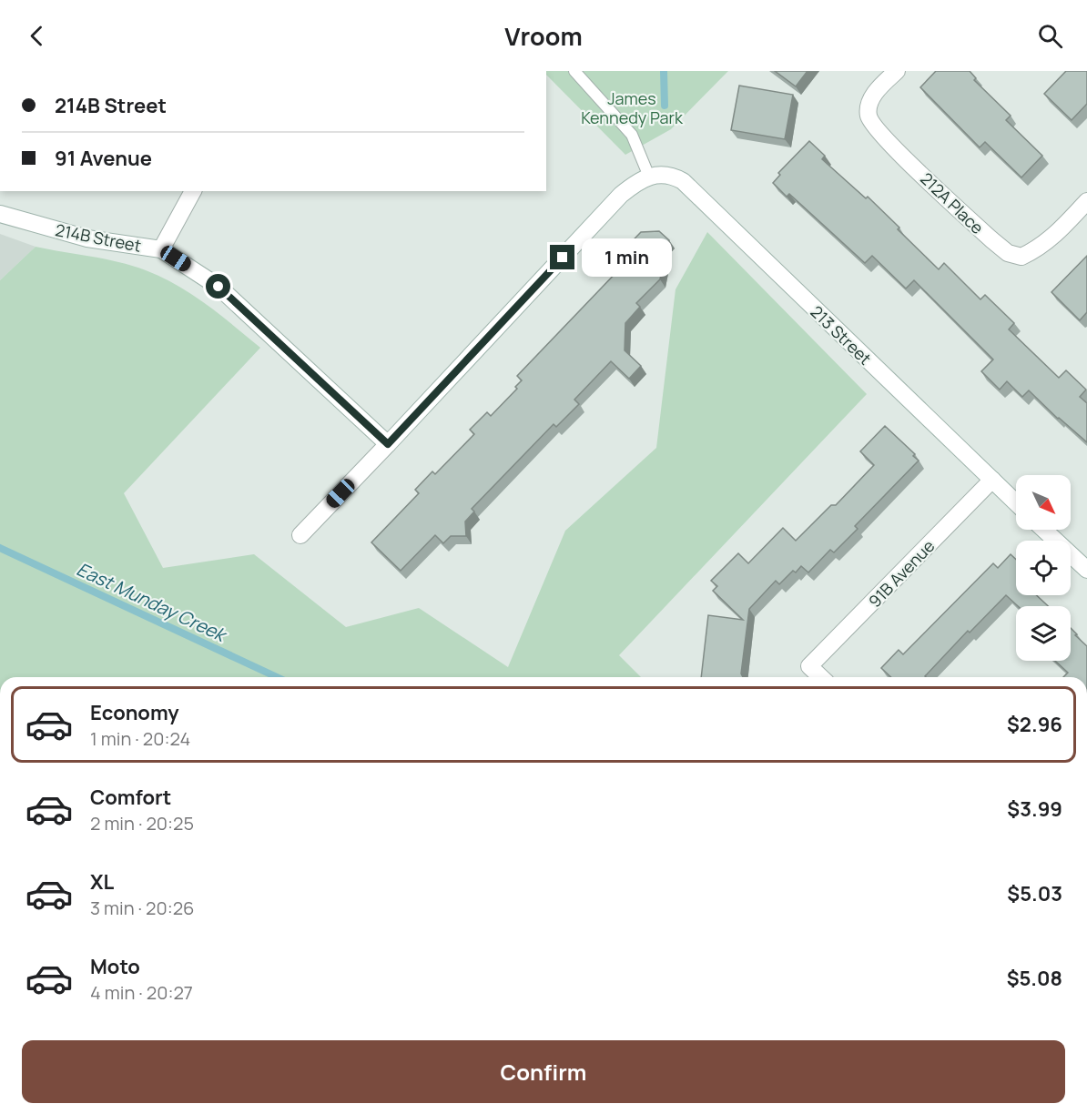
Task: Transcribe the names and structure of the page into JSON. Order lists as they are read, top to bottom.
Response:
{
  "streets": {
    "street": [
      "212A Place",
      "214B Street",
      "213 Street",
      "91B Avenue"
    ]
  },
  "crossings": [
    ["213 Street", "91B Avenue"]
  ],
  "water": ["East Munday Creek"],
  "parks": ["James Kennedy Park"],
  "north": "bottom right",
  "page": {
    "header": "Vroom",
    "banner": ["214B Street", "91 Avenue"],
    "bubble": "1 min",
    "list": [
      {
        "name": "Economy",
        "note": "1 min · 20:24",
        "value": "$2.96"
      },
      {
        "name": "Comfort",
        "note": "2 min · 20:25",
        "value": "$3.99"
      },
      {
        "name": "XL",
        "note": "3 min · 20:26",
        "value": "$5.03"
      },
      {
        "name": "Moto",
        "note": "4 min · 20:27",
        "value": "$5.08"
      }
    ],
    "buttons": "Confirm"
  }
}
